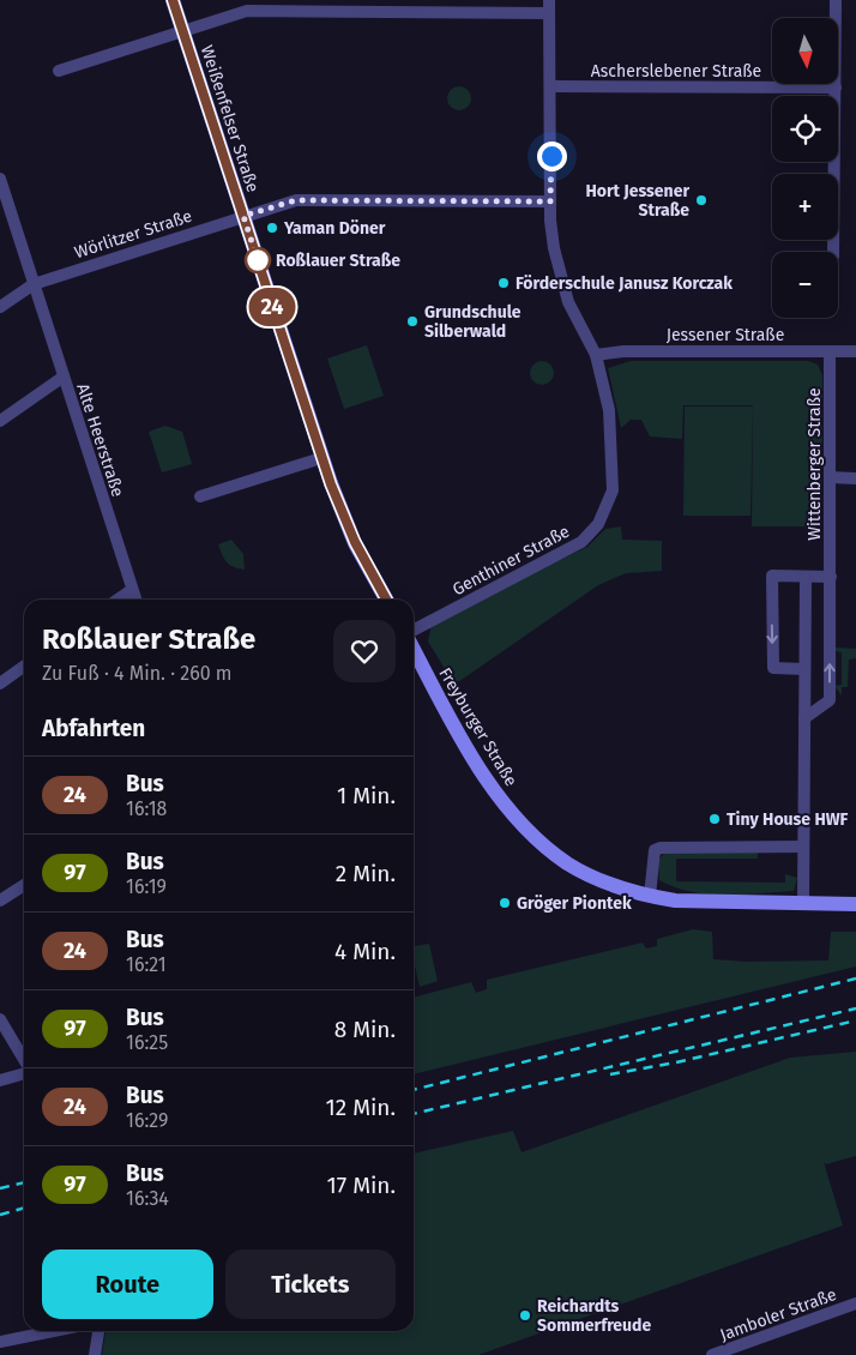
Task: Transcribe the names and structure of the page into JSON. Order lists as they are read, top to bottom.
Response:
{
  "streets": {
    "street": [
      "Ascherslebener Straße",
      "Weißenfelser Straße",
      "Wörlitzer Straße",
      "Jessener Straße",
      "Alte Heerstraße",
      "Wittenberger Straße",
      "Genthiner Straße",
      "Freyburger Straße",
      "Jamboler Straße"
    ]
  },
  "crossings": [
    ["Ascherslebener Straße", "Genthiner Straße"],
    ["Weißenfelser Straße", "Wörlitzer Straße"],
    ["Wörlitzer Straße", "Alte Heerstraße"],
    ["Jessener Straße", "Wittenberger Straße"],
    ["Jessener Straße", "Genthiner Straße"]
  ],
  "places": [
    "Hort Jessener Straße",
    "Yaman Döner",
    "Roßlauer Straße",
    "Förderschule Janusz Korczak",
    "Grundschule Silberwald",
    "Tiny House HWF",
    "Gröger Piontek",
    "Reichardts Sommerfreude"
  ],
  "lines": ["bus line 24"],
  "north": "bottom",
  "page": {
    "on_map": "24",
    "map_buttons": ["+", "−"],
    "heading": [
      ["Roßlauer Straße", "Zu Fuß · 4 Min. · 260 m"],
      "Abfahrten"
    ],
    "list": [
      {
        "mark": "24",
        "name": "Bus",
        "note": "16:18",
        "value": "1 Min."
      },
      {
        "mark": "97",
        "name": "Bus",
        "note": "16:19",
        "value": "2 Min."
      },
      {
        "mark": "24",
        "name": "Bus",
        "note": "16:21",
        "value": "4 Min."
      },
      {
        "mark": "97",
        "name": "Bus",
        "note": "16:25",
        "value": "8 Min."
      },
      {
        "mark": "24",
        "name": "Bus",
        "note": "16:29",
        "value": "12 Min."
      },
      {
        "mark": "97",
        "name": "Bus",
        "note": "16:34",
        "value": "17 Min."
      }
    ],
    "buttons": ["Route", "Tickets"]
  }
}
